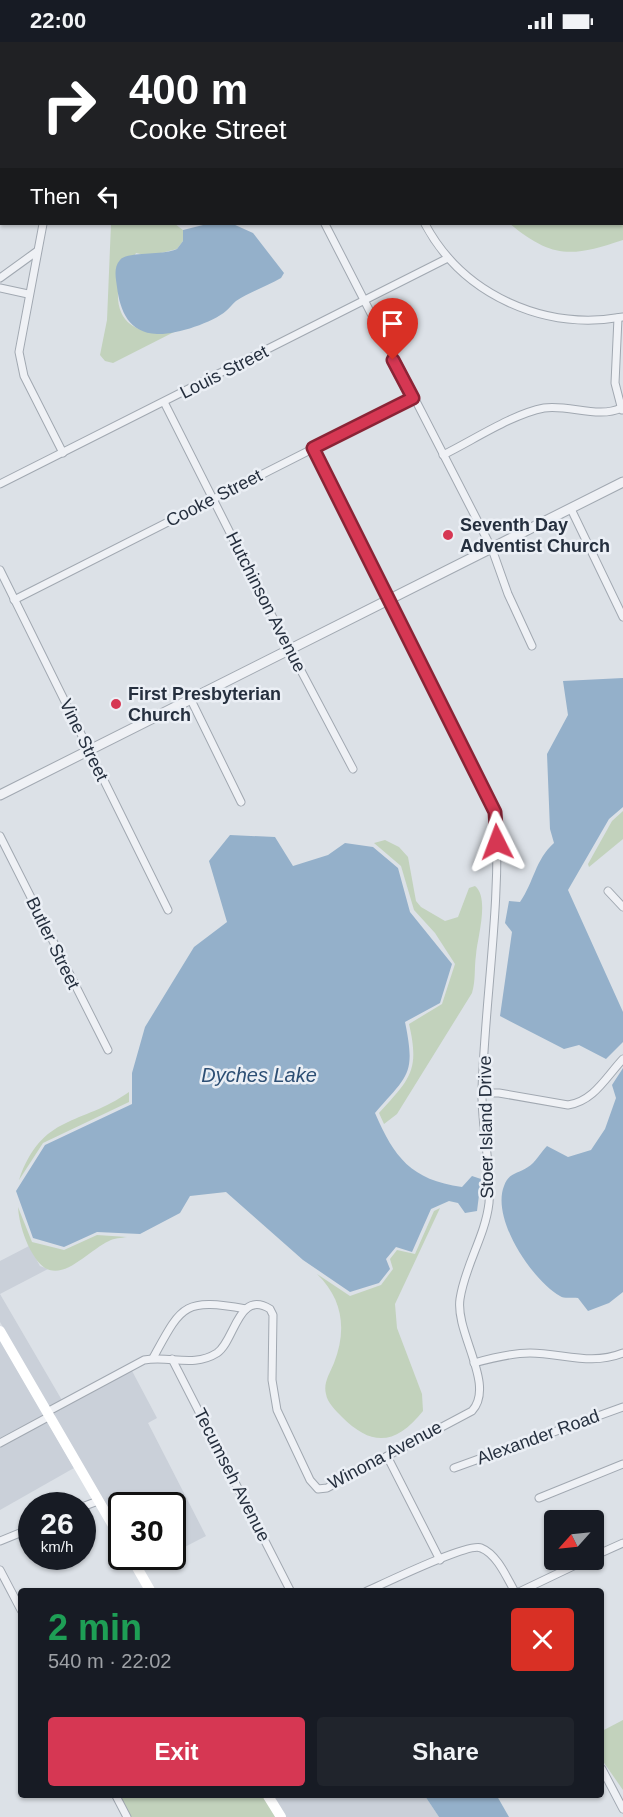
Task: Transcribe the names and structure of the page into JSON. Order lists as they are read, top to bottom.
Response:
{
  "streets": {
    "street": [
      "Louis Street",
      "Cooke Street",
      "Hutchinson Avenue",
      "Vine Street",
      "Butler Street",
      "Stoer Island Drive",
      "Alexander Road",
      "Winona Avenue",
      "Tecumseh Avenue"
    ]
  },
  "crossings": [
    ["Louis Street", "Hutchinson Avenue"],
    ["Cooke Street", "Hutchinson Avenue"],
    ["Cooke Street", "Vine Street"],
    ["Stoer Island Drive", "Winona Avenue"]
  ],
  "water": ["Dyches Lake"],
  "places": ["Seventh Day Adventist Church", "First Presbyterian Church"],
  "north": "bottom left",
  "page": {
    "status": "22:00",
    "turn": ["400 m", "Cooke Street"],
    "then": "Then",
    "speed": "26 km/h",
    "limit": "30",
    "heading": ["2 min", "540 m · 22:02"],
    "buttons": ["Exit", "Share"]
  }
}
